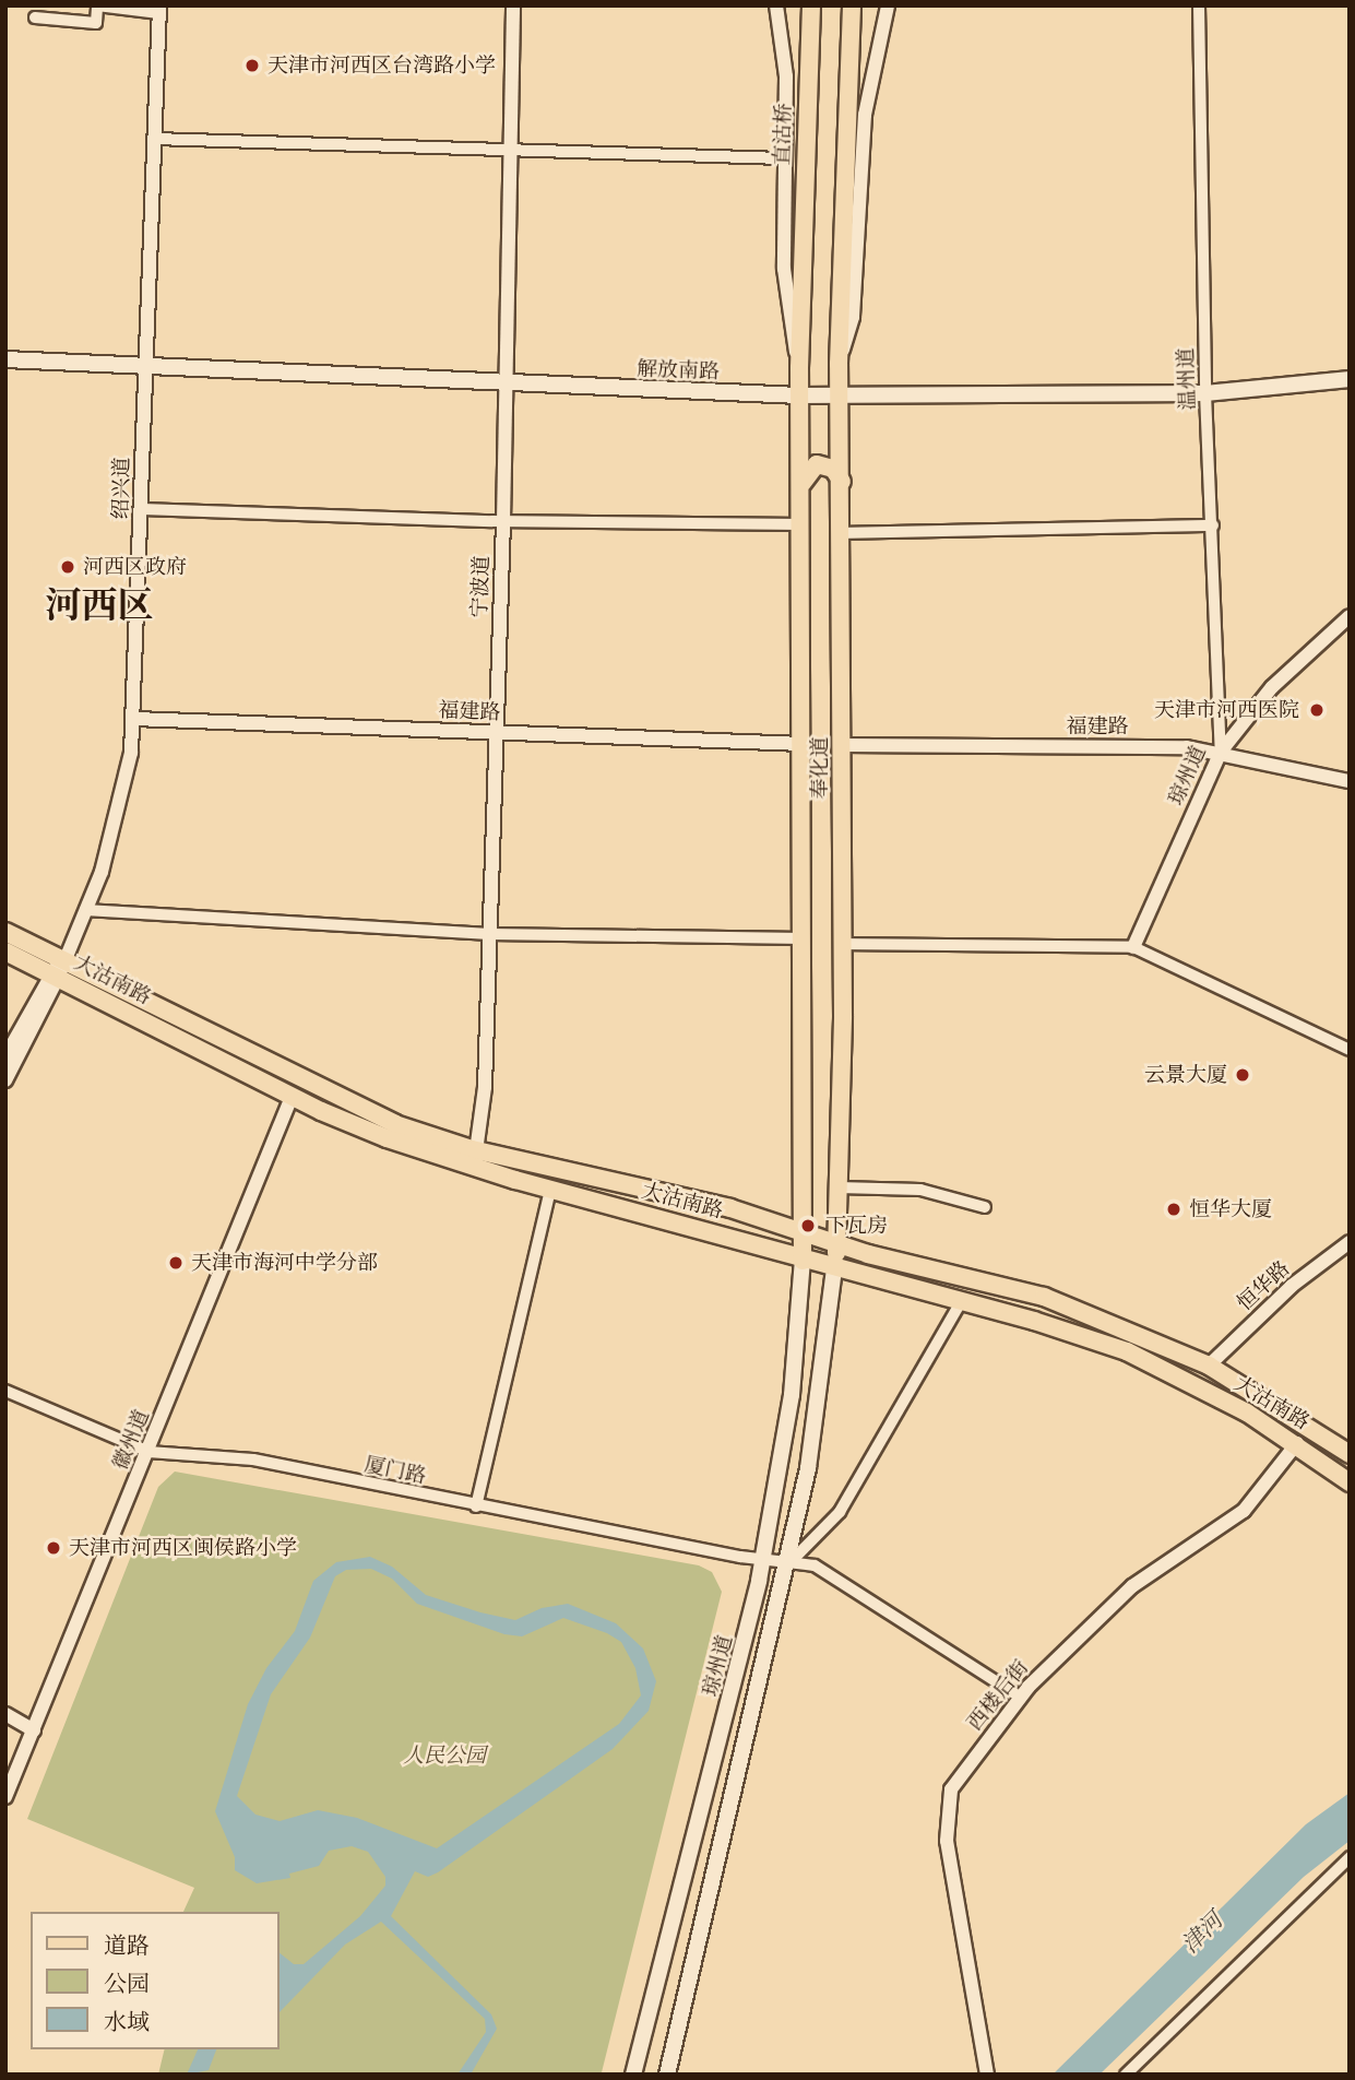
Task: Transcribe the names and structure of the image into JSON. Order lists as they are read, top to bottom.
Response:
{
  "streets": {
    "main road": [
      "直沽桥",
      "解放南路",
      "奉化道",
      "琼州道",
      "大沽南路"
    ],
    "street": [
      "温州道",
      "绍兴道",
      "宁波道",
      "福建路",
      "恒华路",
      "徽州道",
      "厦门路",
      "西楼后街"
    ]
  },
  "crossings": [
    ["直沽桥", "奉化道"],
    ["解放南路", "温州道"],
    ["解放南路", "绍兴道"],
    ["解放南路", "宁波道"],
    ["解放南路", "奉化道"],
    ["温州道", "福建路"],
    ["温州道", "琼州道"],
    ["绍兴道", "福建路"],
    ["绍兴道", "大沽南路"],
    ["宁波道", "福建路"],
    ["宁波道", "大沽南路"],
    ["福建路", "奉化道"],
    ["福建路", "琼州道"],
    ["奉化道", "琼州道"],
    ["奉化道", "大沽南路"],
    ["琼州道", "大沽南路"],
    ["琼州道", "厦门路"],
    ["大沽南路", "恒华路"],
    ["大沽南路", "徽州道"],
    ["大沽南路", "西楼后街"],
    ["徽州道", "厦门路"],
    ["厦门路", "西楼后街"]
  ],
  "districts": ["河西区"],
  "water": ["津河"],
  "parks": ["人民公园"],
  "places": [
    "天津市河西区台湾路小学",
    "河西区政府",
    "天津市河西医院",
    "云景大厦",
    "恒华大厦",
    "下瓦房",
    "天津市海河中学分部",
    "天津市河西区闽侯路小学"
  ],
  "legend": ["道路", "公园", "水域"]
}
